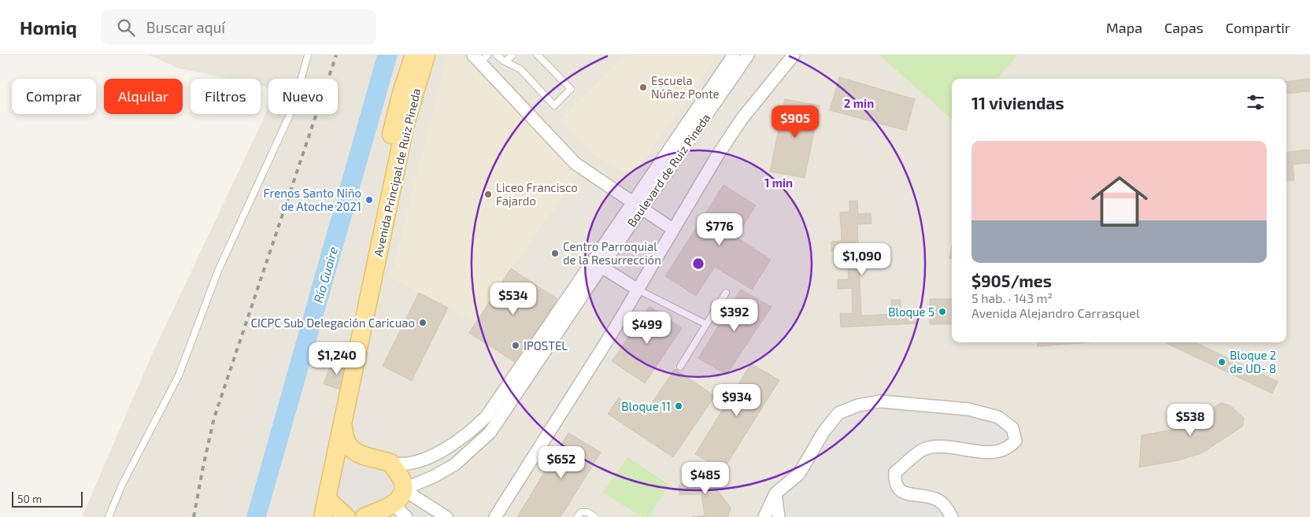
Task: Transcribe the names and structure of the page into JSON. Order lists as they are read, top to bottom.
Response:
{
  "streets": {
    "main road": ["Avenida Principal de Ruiz Pineda"],
    "street": ["Boulevard de Ruiz Pineda"]
  },
  "water": ["Río Guaire"],
  "places": [
    "Escuela Núñez Ponte",
    "Liceo Francisco Fajardo",
    "Frenos Santo Niño de Atoche 2021",
    "Centro Parroquial de la Resurrección",
    "Bloque 5",
    "CICPC Sub Delegación Caricuao",
    "IPOSTEL",
    "Bloque 2 de UD- 8",
    "Bloque 11"
  ],
  "scale_bar": "50 m",
  "page": {
    "header": "Homiq",
    "search": "Buscar aquí",
    "nav": ["Mapa", "Capas", "Compartir"],
    "chip": [
      "Comprar",
      "Alquilar",
      "Filtros",
      "Nuevo"
    ],
    "heading": "11 viviendas",
    "price": [
      "$905",
      "$776",
      "$1,090",
      "$534",
      "$392",
      "$499",
      "$1,240",
      "$934",
      "$538",
      "$652",
      "$485"
    ],
    "list": [
      {
        "name": "$905/mes",
        "note": "5 hab. · 143 m² · Avenida Alejandro Carrasquel"
      }
    ],
    "scale": "50 m"
  },
  "rings": ["2 min", "1 min"]
}
